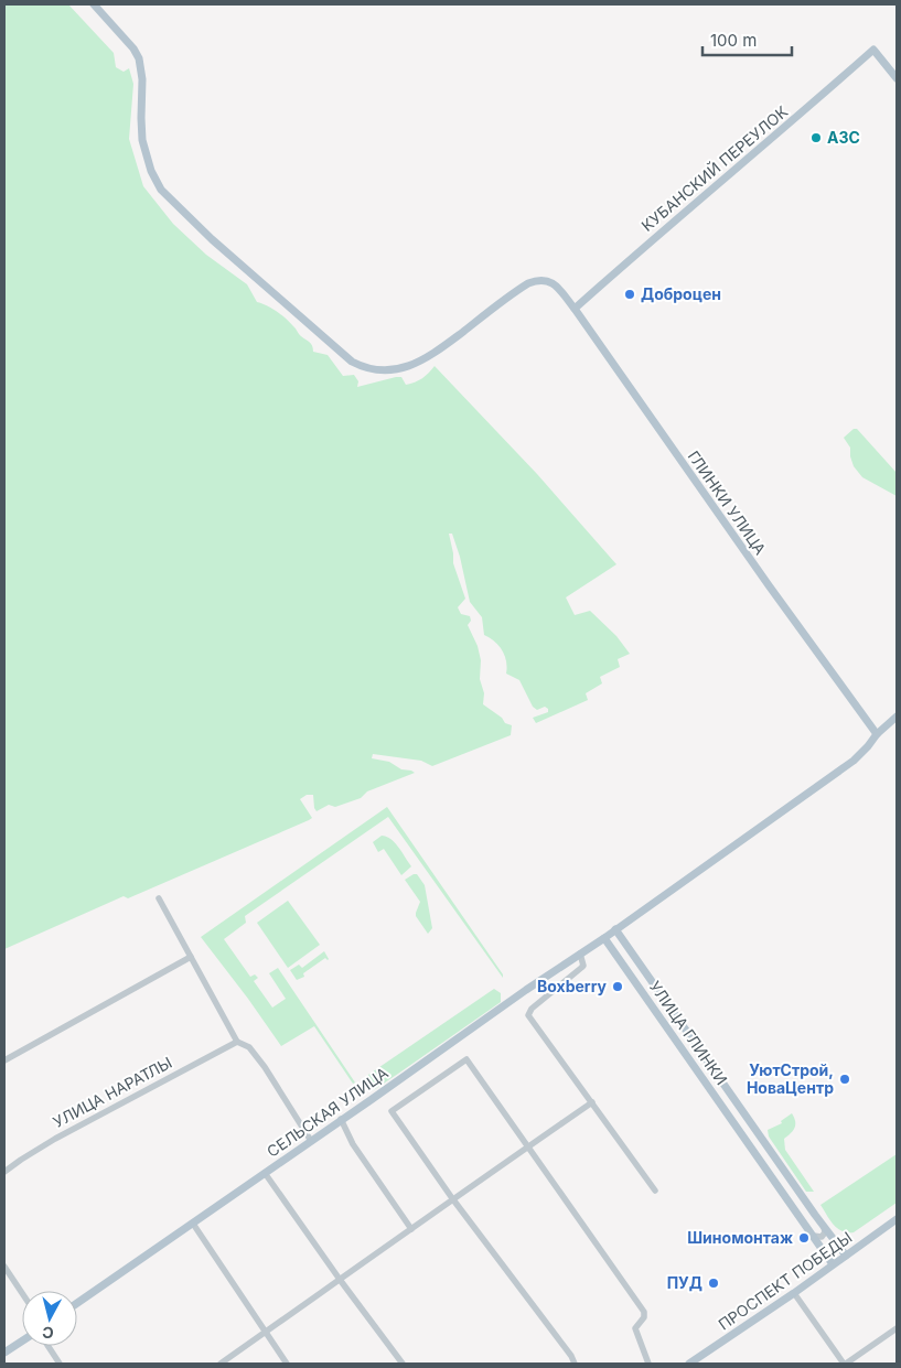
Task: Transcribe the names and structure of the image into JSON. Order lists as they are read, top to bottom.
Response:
{
  "streets": {
    "main road": [
      "КУБАНСКИЙ ПЕРЕУЛОК",
      "ГЛИНКИ УЛИЦА",
      "УЛИЦА ГЛИНКИ",
      "СЕЛЬСКАЯ УЛИЦА",
      "ПРОСПЕКТ ПОБЕДЫ"
    ],
    "street": ["УЛИЦА НАРАТЛЫ"]
  },
  "crossings": [
    ["КУБАНСКИЙ ПЕРЕУЛОК", "ГЛИНКИ УЛИЦА"],
    ["УЛИЦА ГЛИНКИ", "СЕЛЬСКАЯ УЛИЦА"],
    ["УЛИЦА ГЛИНКИ", "ПРОСПЕКТ ПОБЕДЫ"]
  ],
  "places": [
    "АЗС",
    "Доброцен",
    "Boxberry",
    "УютСтрой, НоваЦентр",
    "Шиномонтаж",
    "ПУД"
  ],
  "scale_bar": "100 m",
  "north": "bottom"
}
